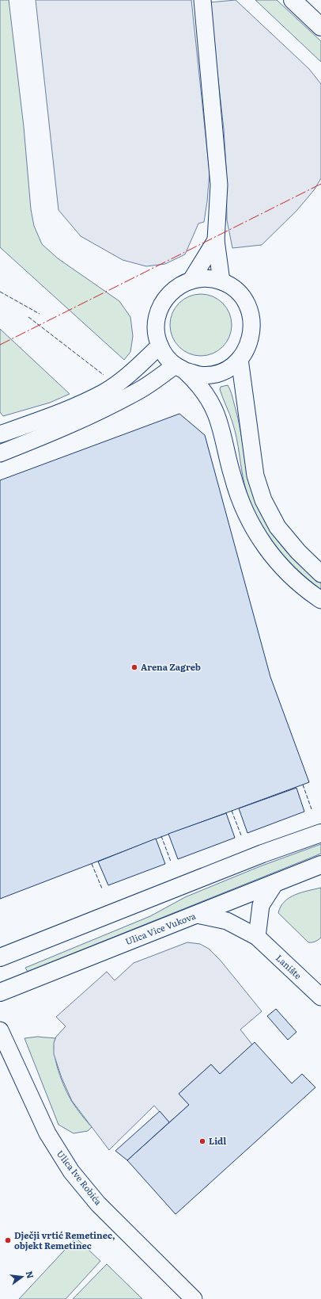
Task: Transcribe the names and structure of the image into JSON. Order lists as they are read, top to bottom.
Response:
{
  "streets": {
    "street": ["Ulica Vice Vukova", "Lanište", "Ulica Ive Robića"]
  },
  "crossings": [
    ["Ulica Vice Vukova", "Lanište"]
  ],
  "places": ["Arena Zagreb", "Lidl", "Dječji vrtić Remetinec, objekt Remetinec"],
  "north": "right"
}
